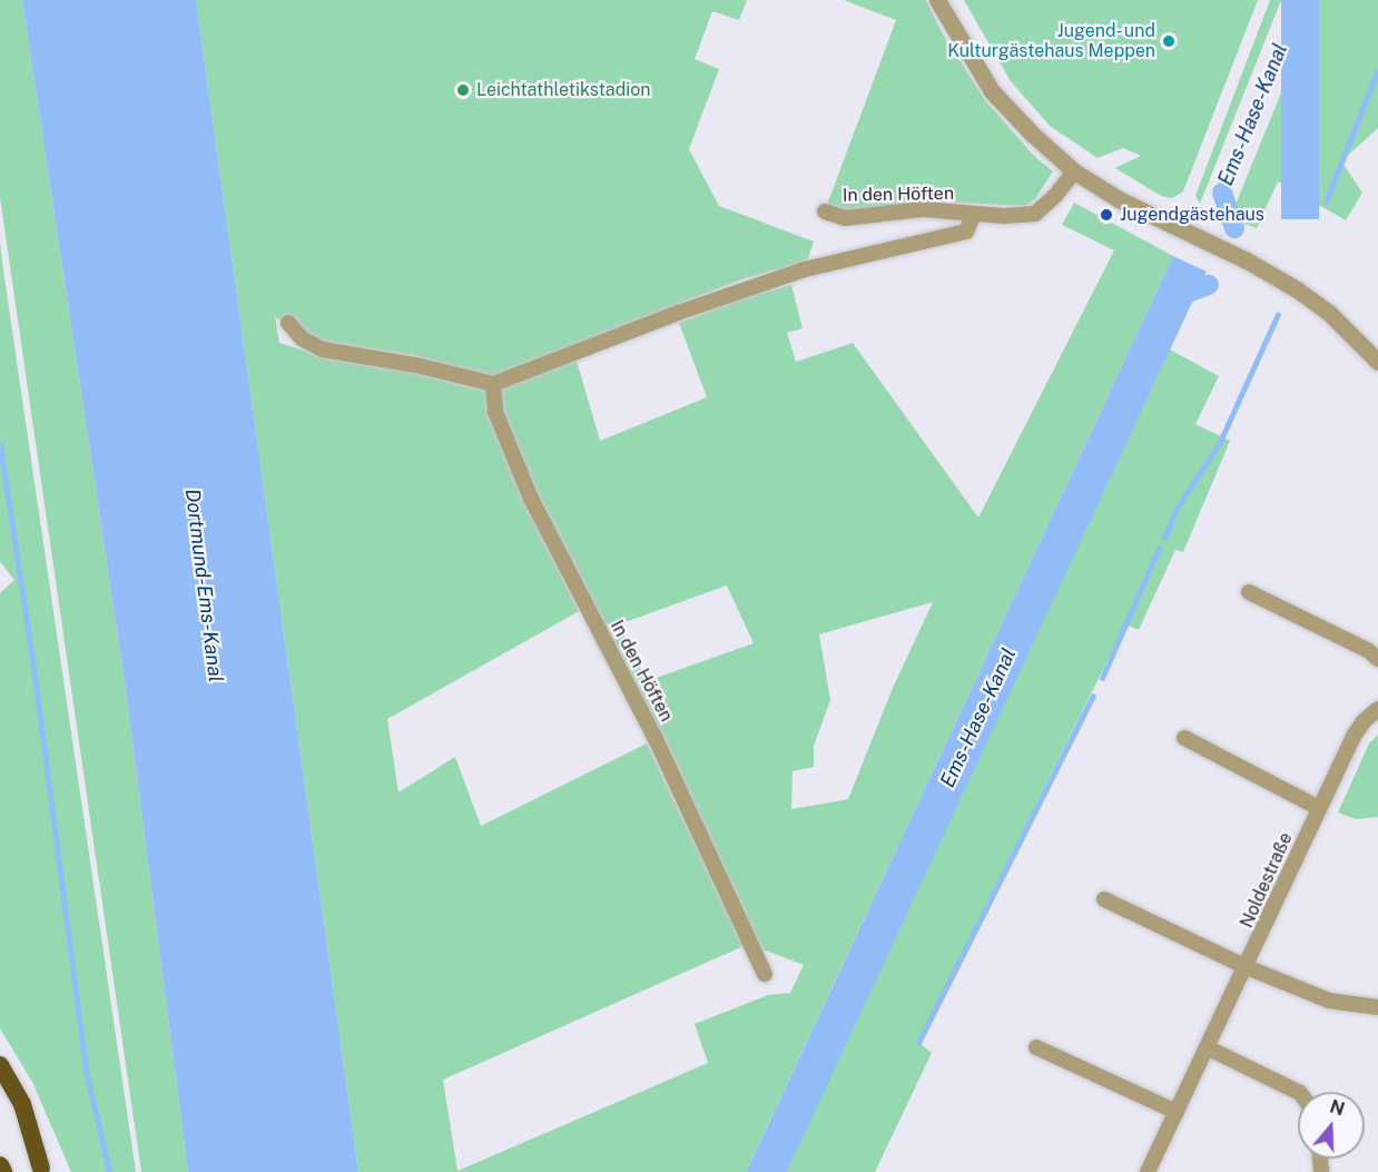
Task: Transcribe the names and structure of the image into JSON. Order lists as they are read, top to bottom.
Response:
{
  "streets": {
    "street": ["In den Höften", "Noldestraße"]
  },
  "water": ["Ems-Hase-Kanal", "Dortmund-Ems-Kanal"],
  "places": ["Jugend- und Kulturgästehaus Meppen", "Leichtathletikstadion", "Jugendgästehaus"],
  "north": "top"
}
